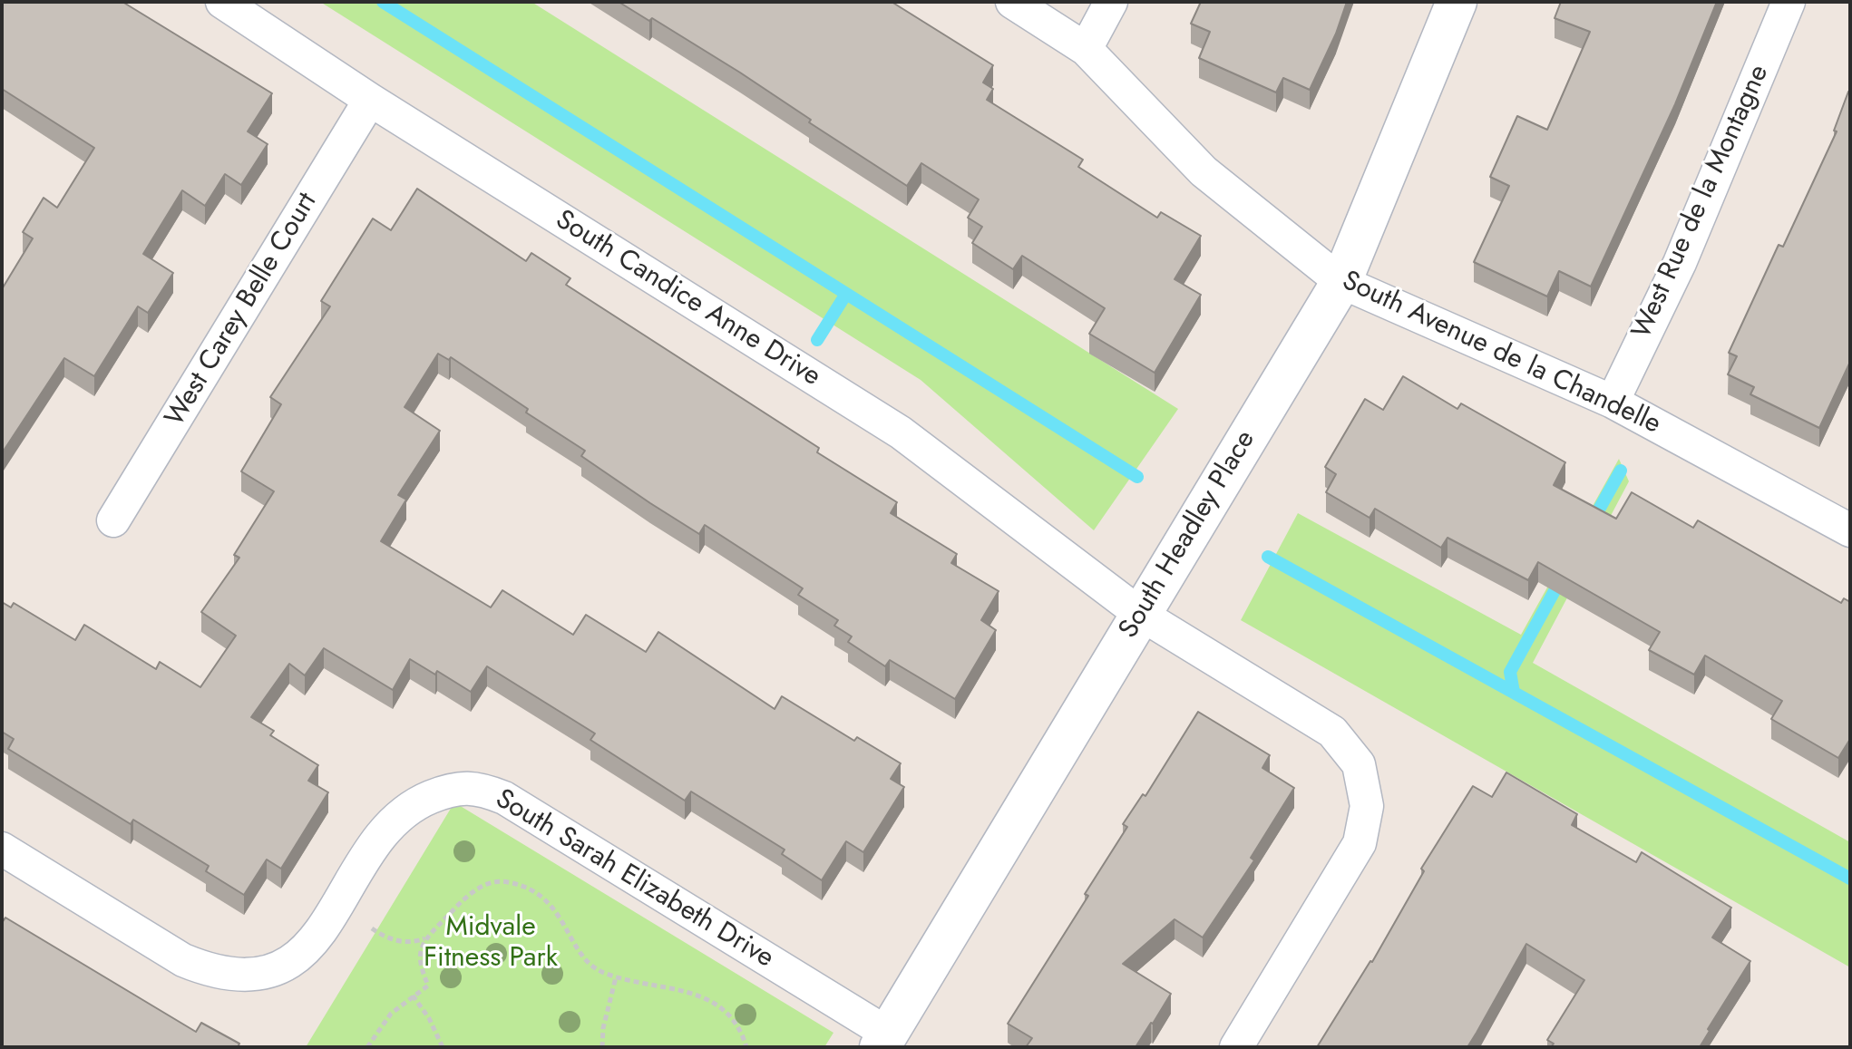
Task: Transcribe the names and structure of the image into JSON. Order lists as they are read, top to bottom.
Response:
{
  "streets": {
    "street": [
      "West Rue de la Montagne",
      "South Candice Anne Drive",
      "West Carey Belle Court",
      "South Avenue de la Chandelle",
      "South Headley Place",
      "South Sarah Elizabeth Drive"
    ]
  },
  "crossings": [
    ["West Rue de la Montagne", "South Avenue de la Chandelle"],
    ["South Candice Anne Drive", "West Carey Belle Court"],
    ["South Candice Anne Drive", "South Headley Place"],
    ["South Avenue de la Chandelle", "South Headley Place"],
    ["South Headley Place", "South Sarah Elizabeth Drive"]
  ],
  "parks": ["Midvale Fitness Park"]
}
